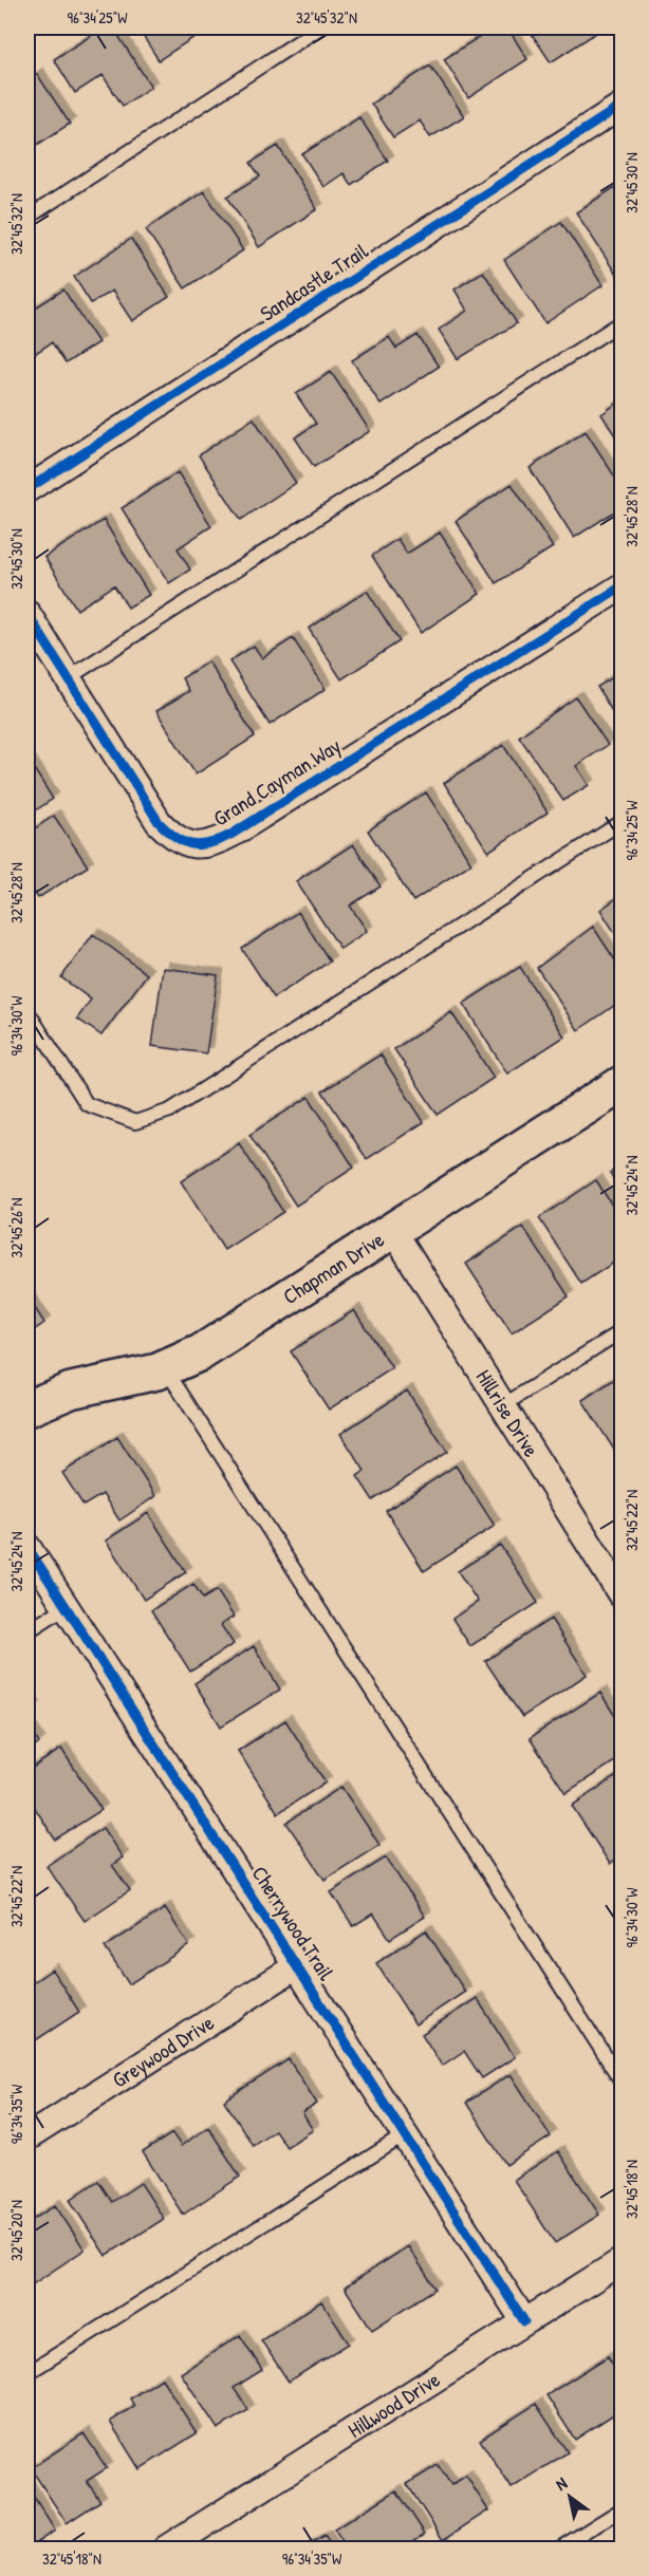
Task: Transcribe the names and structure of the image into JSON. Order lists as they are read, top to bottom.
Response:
{
  "streets": {
    "street": [
      "Sandcastle Trail",
      "Grand Cayman Way",
      "Chapman Drive",
      "Hillrise Drive",
      "Cherrywood Trail",
      "Greywood Drive",
      "Hillwood Drive"
    ]
  },
  "crossings": [
    ["Chapman Drive", "Hillrise Drive"],
    ["Cherrywood Trail", "Greywood Drive"],
    ["Cherrywood Trail", "Hillwood Drive"]
  ],
  "north": "top left",
  "coordinates": [
    "96°34'25\"W",
    "32°45'32\"N",
    "32°45'30\"N",
    "32°45'28\"N",
    "96°34'30\"W",
    "32°45'24\"N",
    "32°45'26\"N",
    "32°45'22\"N",
    "96°34'35\"W",
    "32°45'18\"N",
    "32°45'20\"N"
  ]
}
